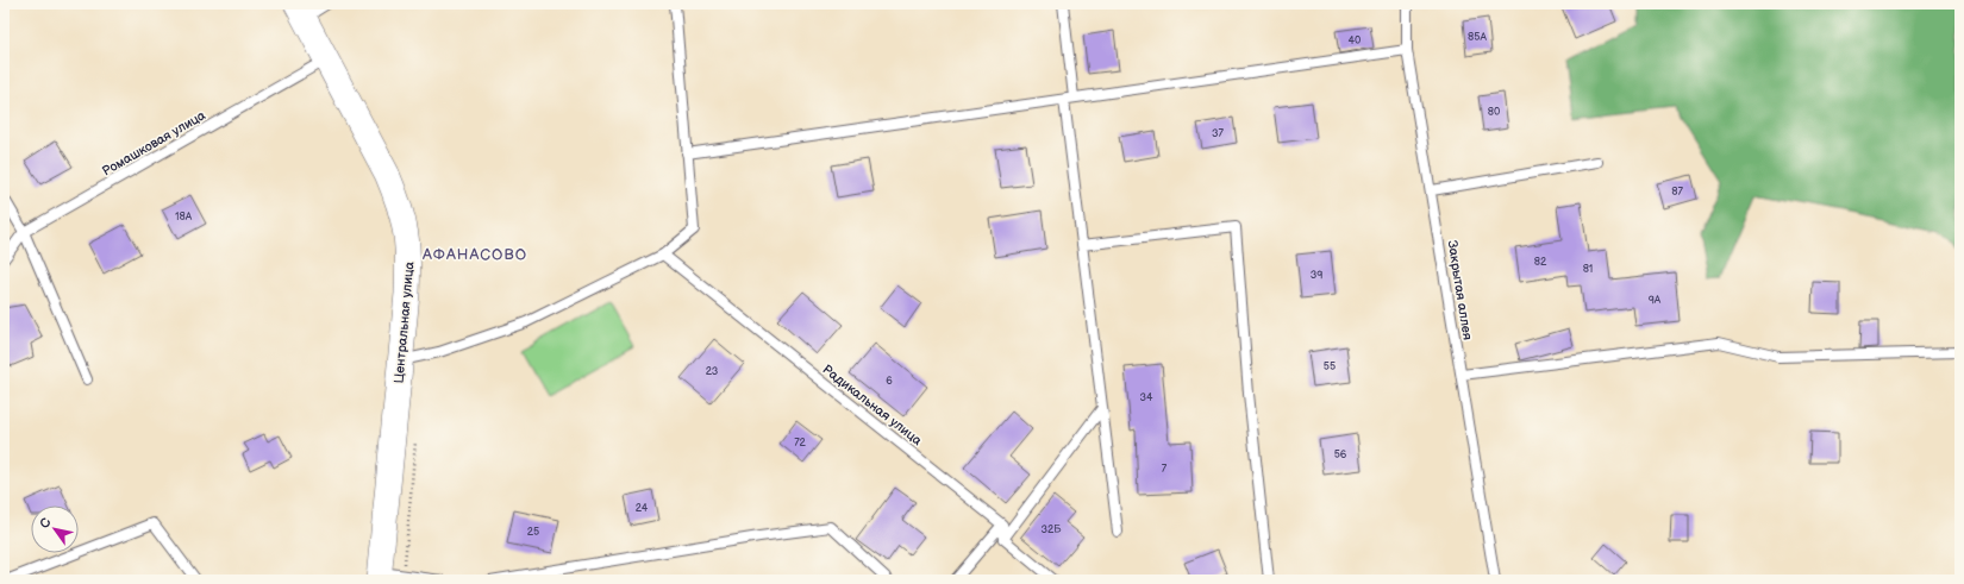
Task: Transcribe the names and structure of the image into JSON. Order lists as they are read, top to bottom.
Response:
{
  "streets": {
    "street": ["Центральная улица"],
    "lane": ["Ромашковая улица", "Закрытая аллея", "Радикальная улица"]
  },
  "crossings": [
    ["Ромашковая улица", "Центральная улица"]
  ],
  "districts": ["АФАНАСОВО"],
  "house_numbers": [
    "85А",
    "40",
    "80",
    "37",
    "87",
    "18А",
    "82",
    "81",
    "39",
    "9А",
    "55",
    "23",
    "6",
    "34",
    "72",
    "56",
    "7",
    "24",
    "32Б",
    "25"
  ],
  "north": "top left"
}
